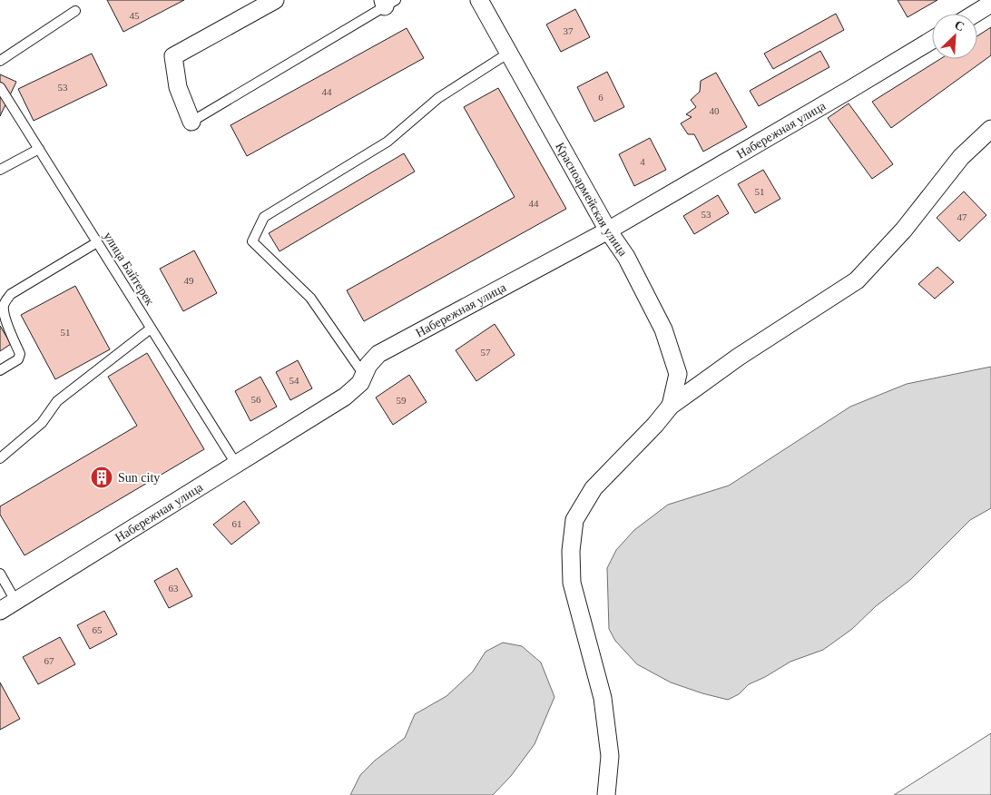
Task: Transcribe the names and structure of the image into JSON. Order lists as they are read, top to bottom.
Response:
{
  "streets": {
    "street": ["Набережная улица", "Красноармейская улица"],
    "lane": ["улица Байтерек"]
  },
  "crossings": [
    ["Набережная улица", "Красноармейская улица"],
    ["Набережная улица", "улица Байтерек"]
  ],
  "places": {
    "building": ["Sun city"]
  },
  "house_numbers": [
    "45",
    "37",
    "53",
    "44",
    "6",
    "40",
    "4",
    "51",
    "44",
    "53",
    "47",
    "49",
    "51",
    "57",
    "54",
    "56",
    "59",
    "61",
    "63",
    "65",
    "67"
  ],
  "north": "top right"
}
